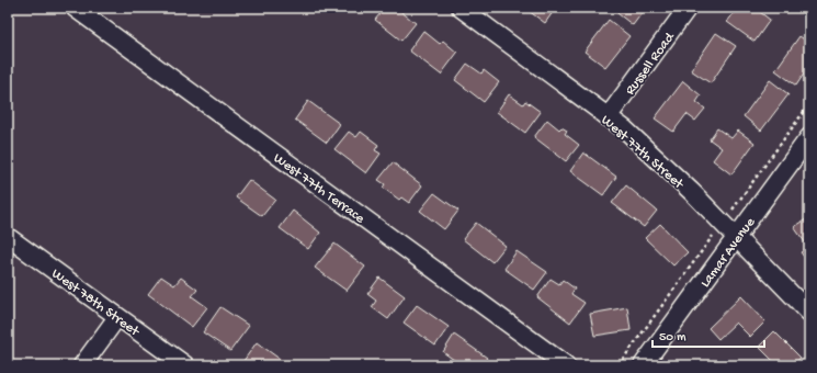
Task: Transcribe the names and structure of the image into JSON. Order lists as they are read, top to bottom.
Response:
{
  "streets": {
    "street": [
      "Russell Road",
      "West 77th Street",
      "West 77th Terrace",
      "Lamar Avenue",
      "West 78th Street"
    ]
  },
  "crossings": [
    ["Russell Road", "West 77th Street"],
    ["West 77th Street", "Lamar Avenue"]
  ],
  "scale_bar": "50 m"
}
